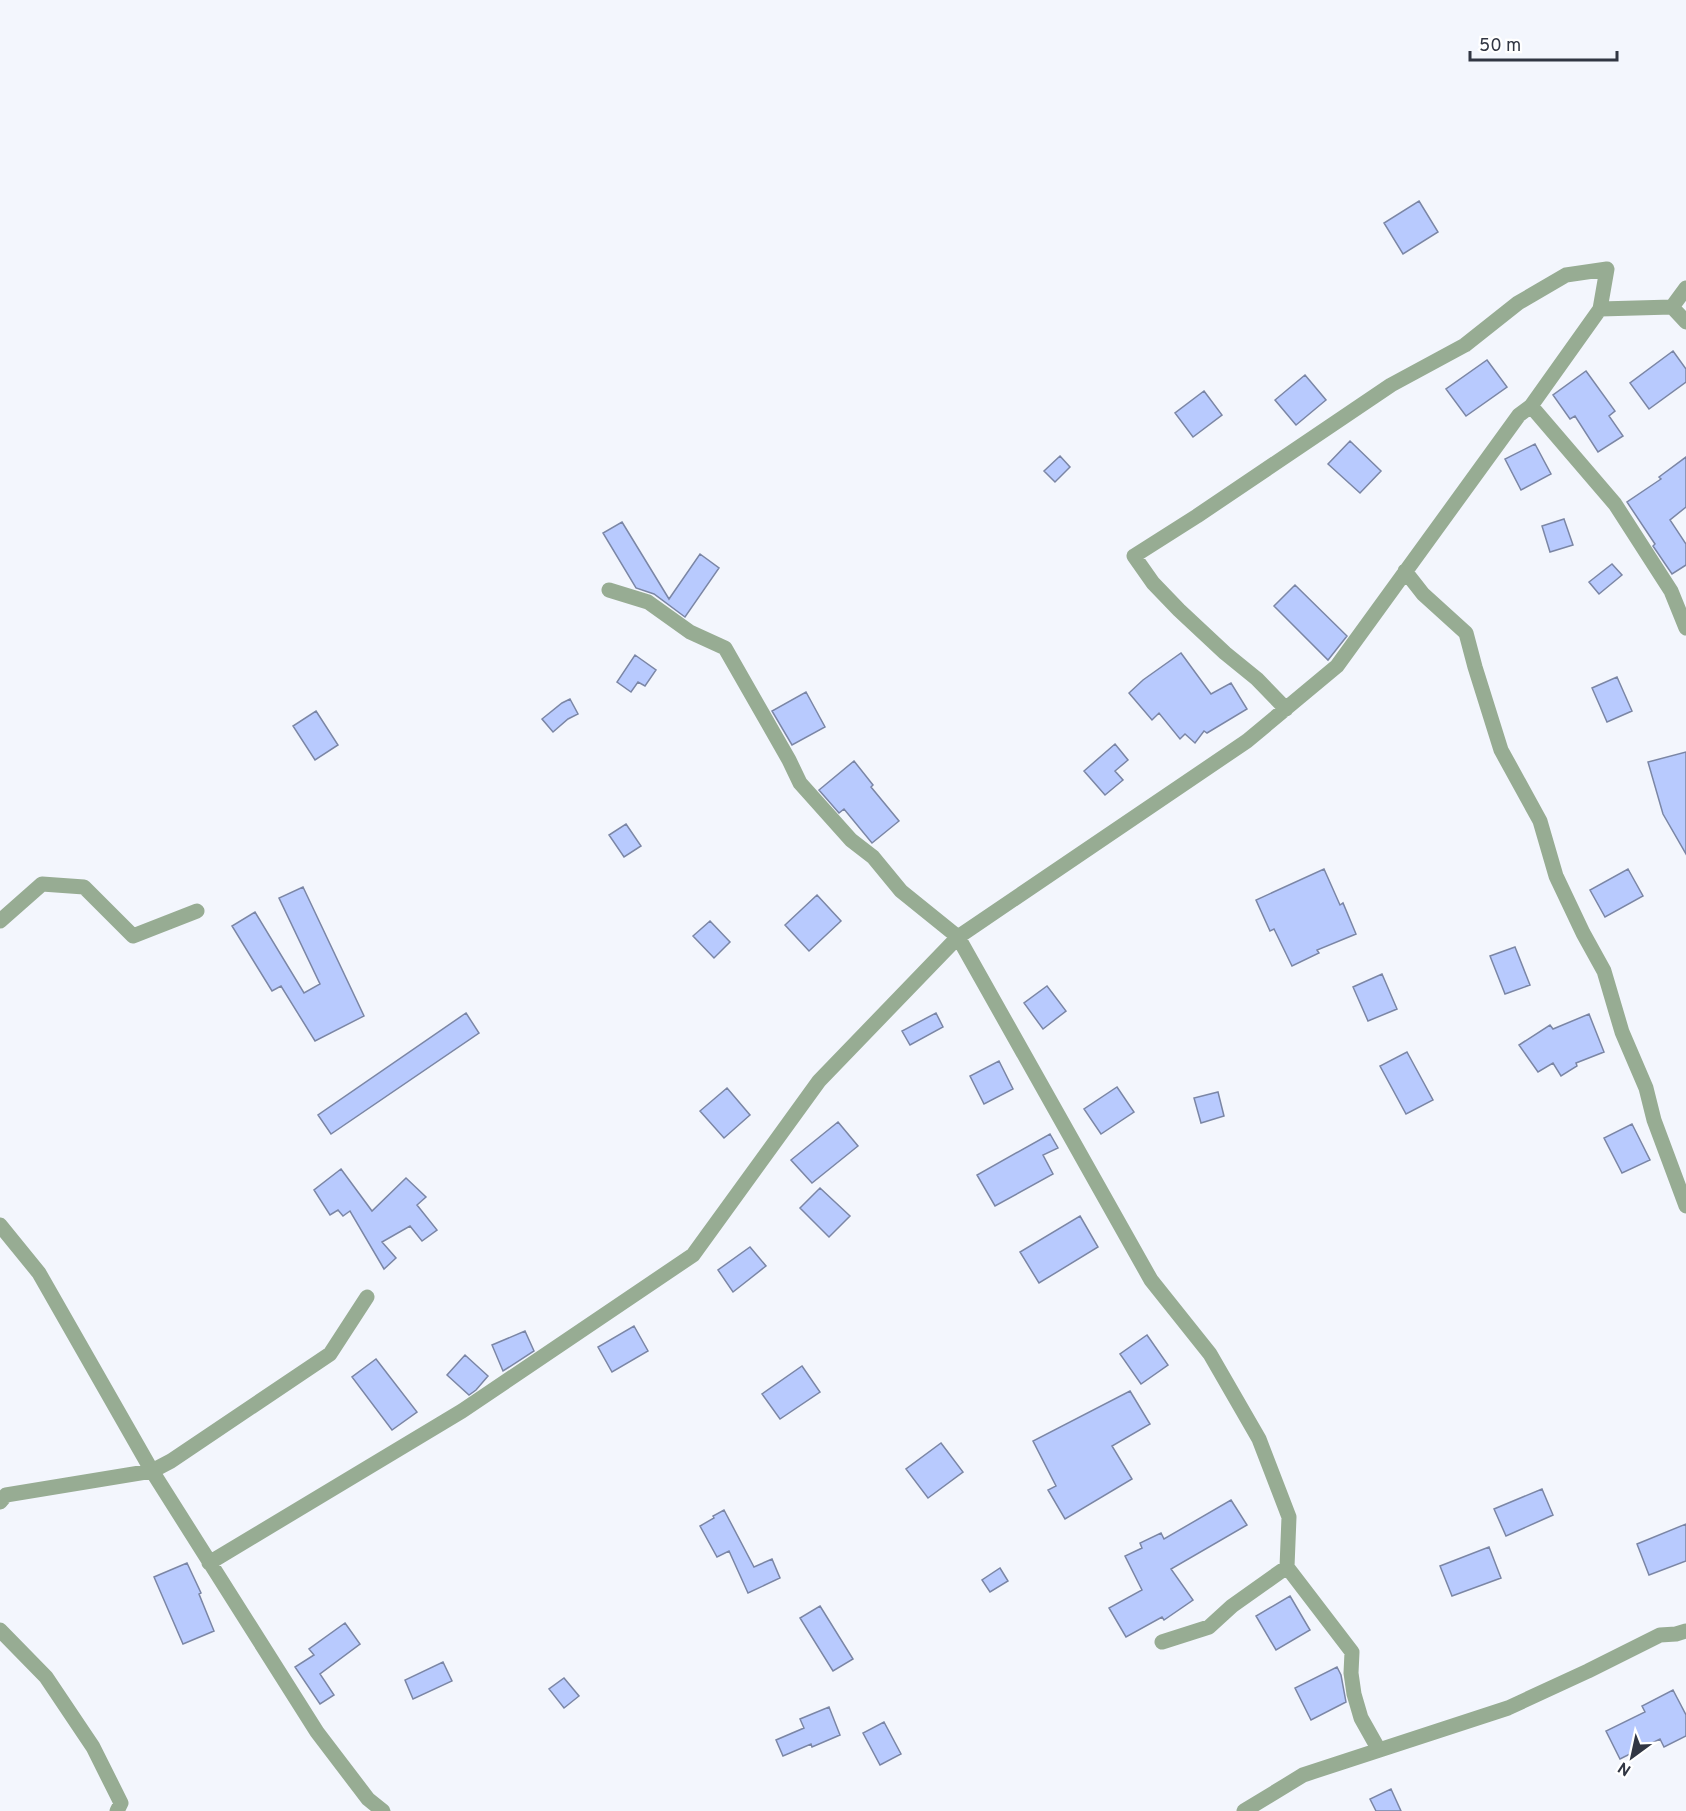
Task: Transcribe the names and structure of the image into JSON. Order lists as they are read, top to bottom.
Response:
{
  "scale_bar": "50 m",
  "north": "bottom left"
}
